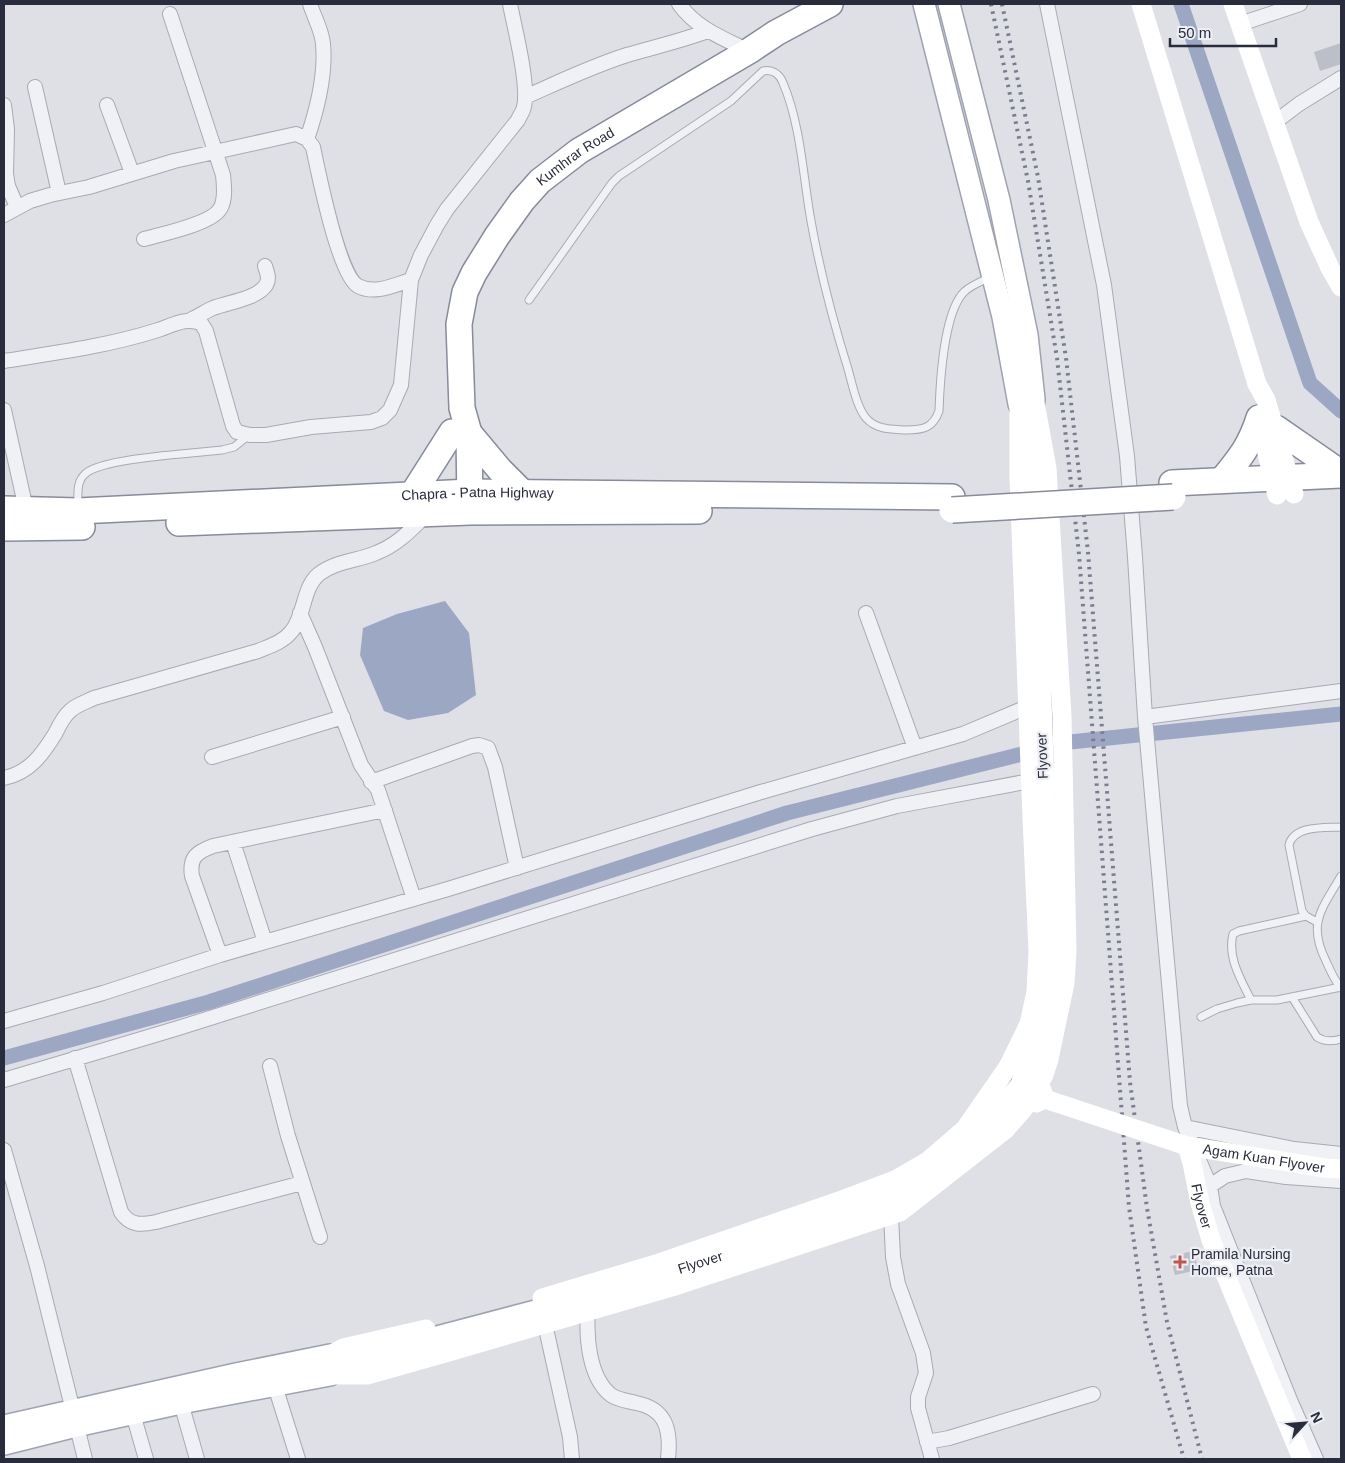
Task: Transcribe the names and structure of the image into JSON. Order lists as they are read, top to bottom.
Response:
{
  "streets": {
    "highway": ["Kumhrar Road", "Chapra - Patna Highway"],
    "main road": ["Flyover"],
    "street": ["Agam Kuan Flyover"]
  },
  "crossings": [
    ["Kumhrar Road", "Chapra - Patna Highway"],
    ["Flyover", "Agam Kuan Flyover"]
  ],
  "places": {
    "health": ["Pramila Nursing Home, Patna"]
  },
  "scale_bar": "50 m",
  "north": "top right"
}
